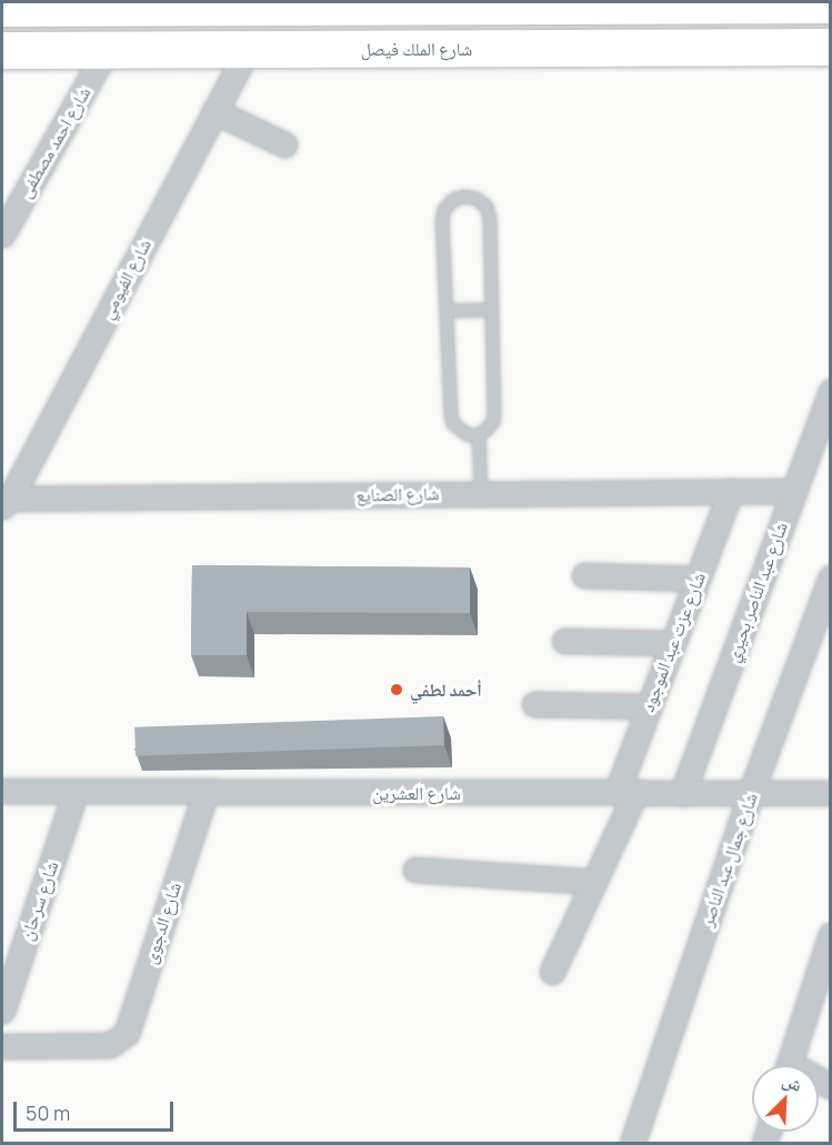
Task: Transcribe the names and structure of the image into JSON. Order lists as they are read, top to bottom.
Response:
{
  "streets": {
    "main road": ["شارع الملك فيصل"],
    "street": [
      "شارع احمد مصطفى",
      "شارع الفيومي",
      "شارع الصنايع",
      "شارع عبد الناصر بحيري",
      "شارع عزت عبد الموجود",
      "شارع العشرين",
      "شارع جمال عبد الناصر",
      "شارع سرحان",
      "شارع الدجوى"
    ]
  },
  "crossings": [
    ["شارع الملك فيصل", "شارع احمد مصطفى"],
    ["شارع الملك فيصل", "شارع الفيومي"],
    ["شارع الفيومي", "شارع الصنايع"],
    ["شارع الصنايع", "شارع عبد الناصر بحيري"],
    ["شارع الصنايع", "شارع عزت عبد الموجود"],
    ["شارع عبد الناصر بحيري", "شارع العشرين"],
    ["شارع عزت عبد الموجود", "شارع العشرين"],
    ["شارع العشرين", "شارع جمال عبد الناصر"],
    ["شارع العشرين", "شارع سرحان"],
    ["شارع العشرين", "شارع الدجوى"]
  ],
  "places": ["أحمد لطفي"],
  "scale_bar": "50 m",
  "north": "top right"
}
